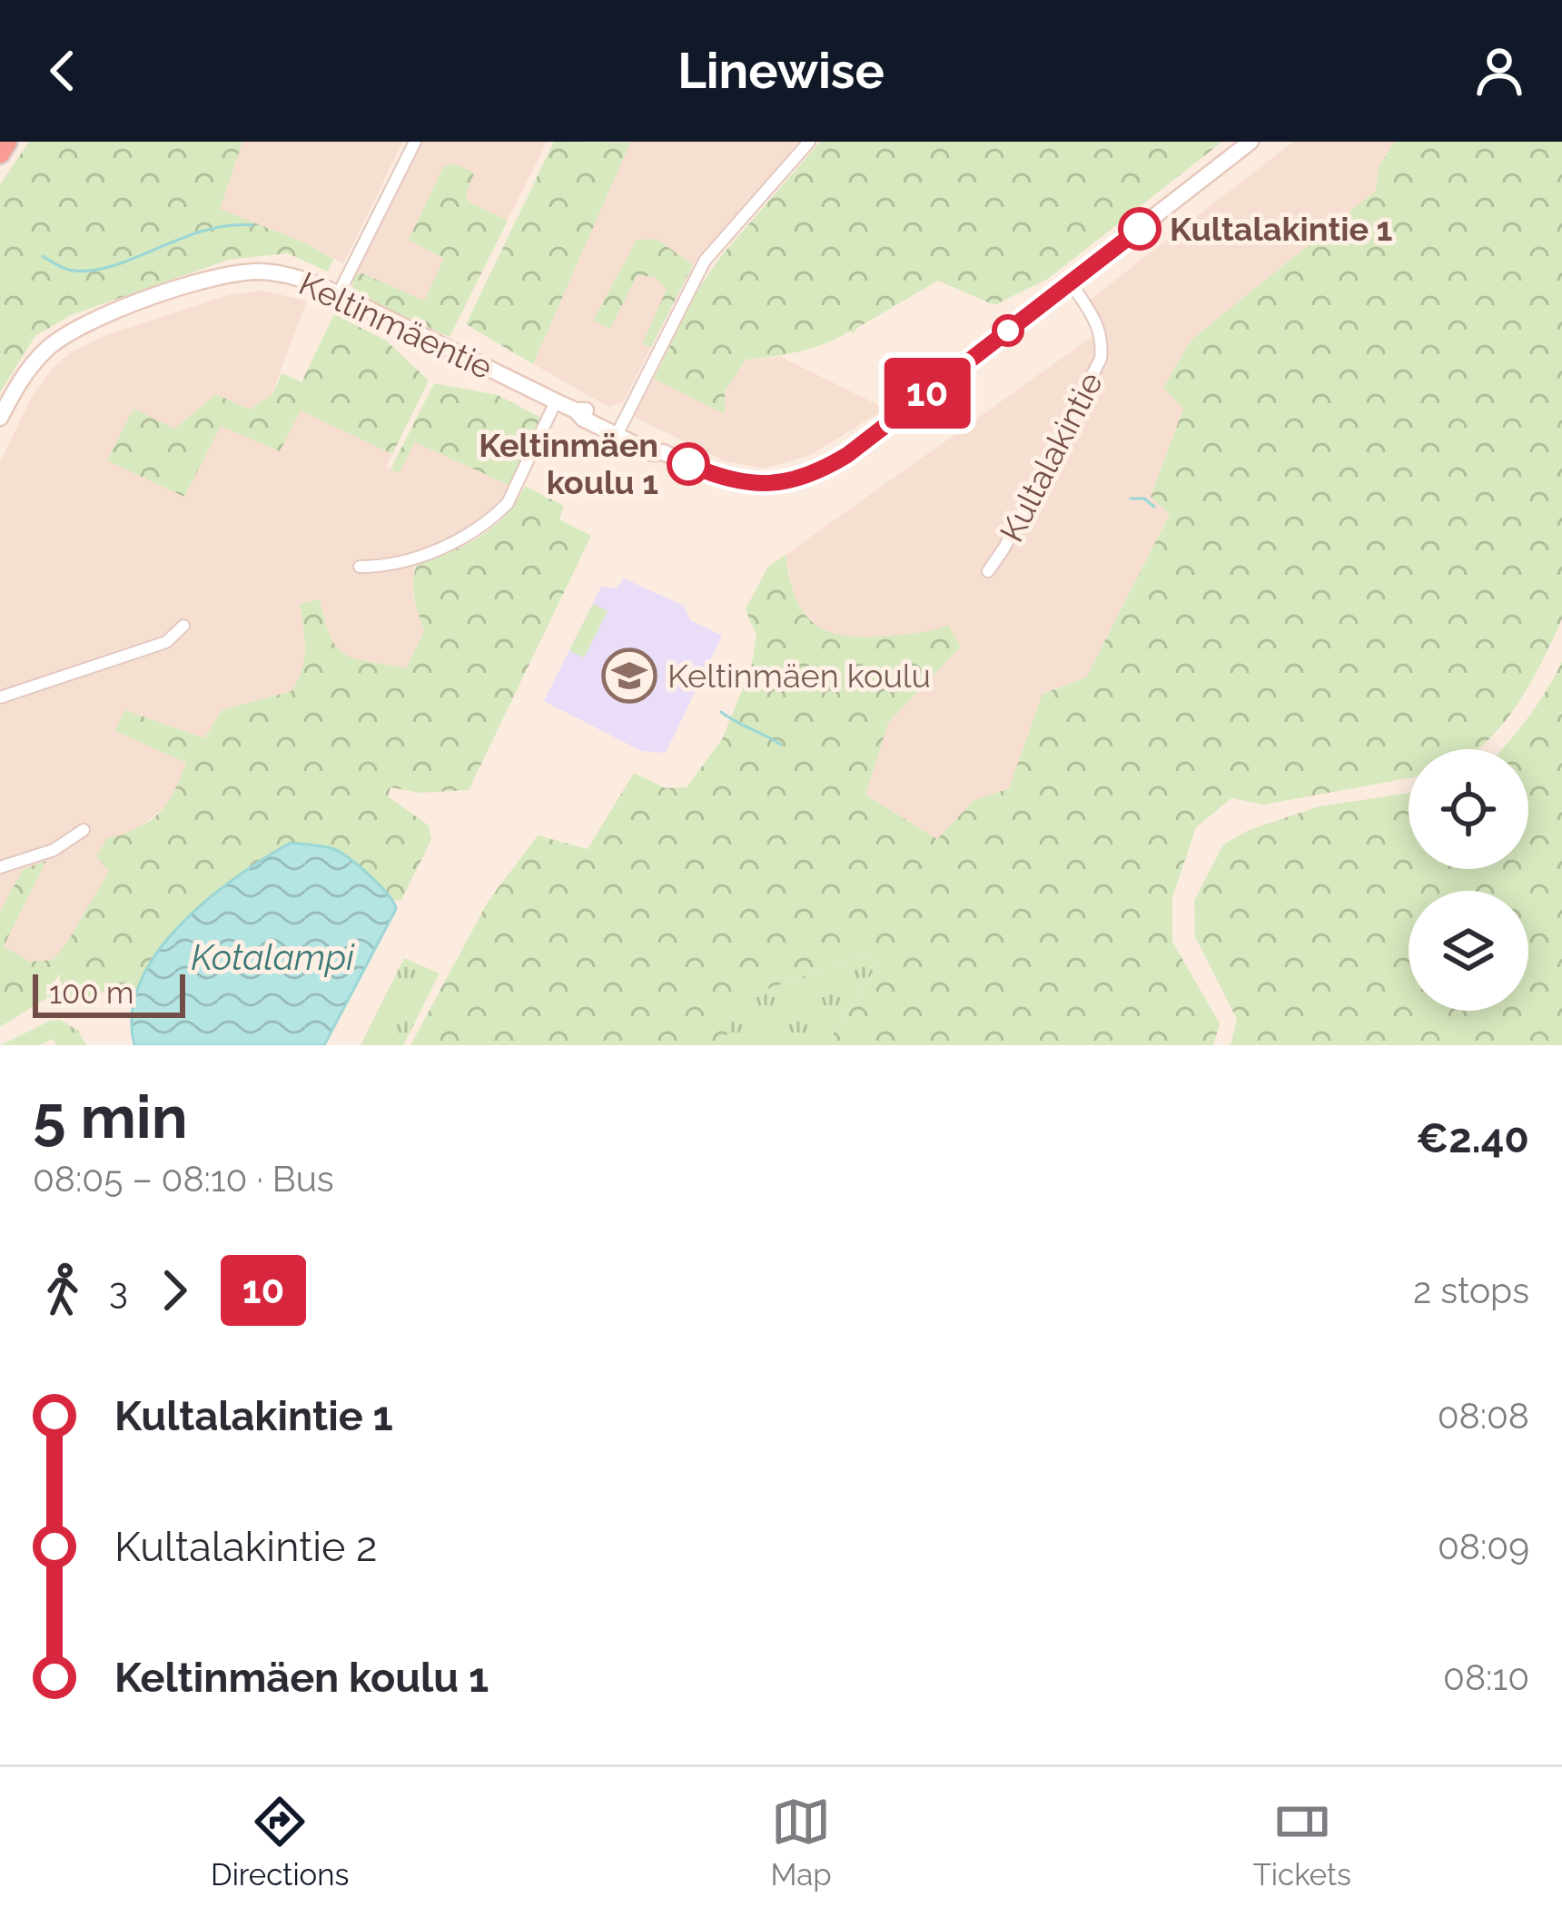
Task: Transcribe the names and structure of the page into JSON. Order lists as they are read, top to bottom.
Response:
{
  "streets": {
    "main road": ["Keltinmäentie"],
    "street": ["Kultalakintie"]
  },
  "crossings": [
    ["Keltinmäentie", "Kultalakintie"]
  ],
  "water": ["Kotalampi"],
  "places": {
    "other": ["Kultalakintie 1", "Keltinmäen koulu 1"],
    "school or university": ["Keltinmäen koulu"]
  },
  "lines": ["bus line 10"],
  "scale_bar": "100 m",
  "page": {
    "header": "Linewise",
    "on_map": "10",
    "scale": "100 m",
    "heading": ["5 min", "08:05 – 08:10 · Bus", "€2.40"],
    "legs": ["3", "10", "2 stops"],
    "list": [
      {
        "name": "Kultalakintie 1",
        "value": "08:08"
      },
      {
        "name": "Kultalakintie 2",
        "value": "08:09"
      },
      {
        "name": "Keltinmäen koulu 1",
        "value": "08:10"
      }
    ],
    "tabs": ["Directions", "Map", "Tickets"]
  }
}
